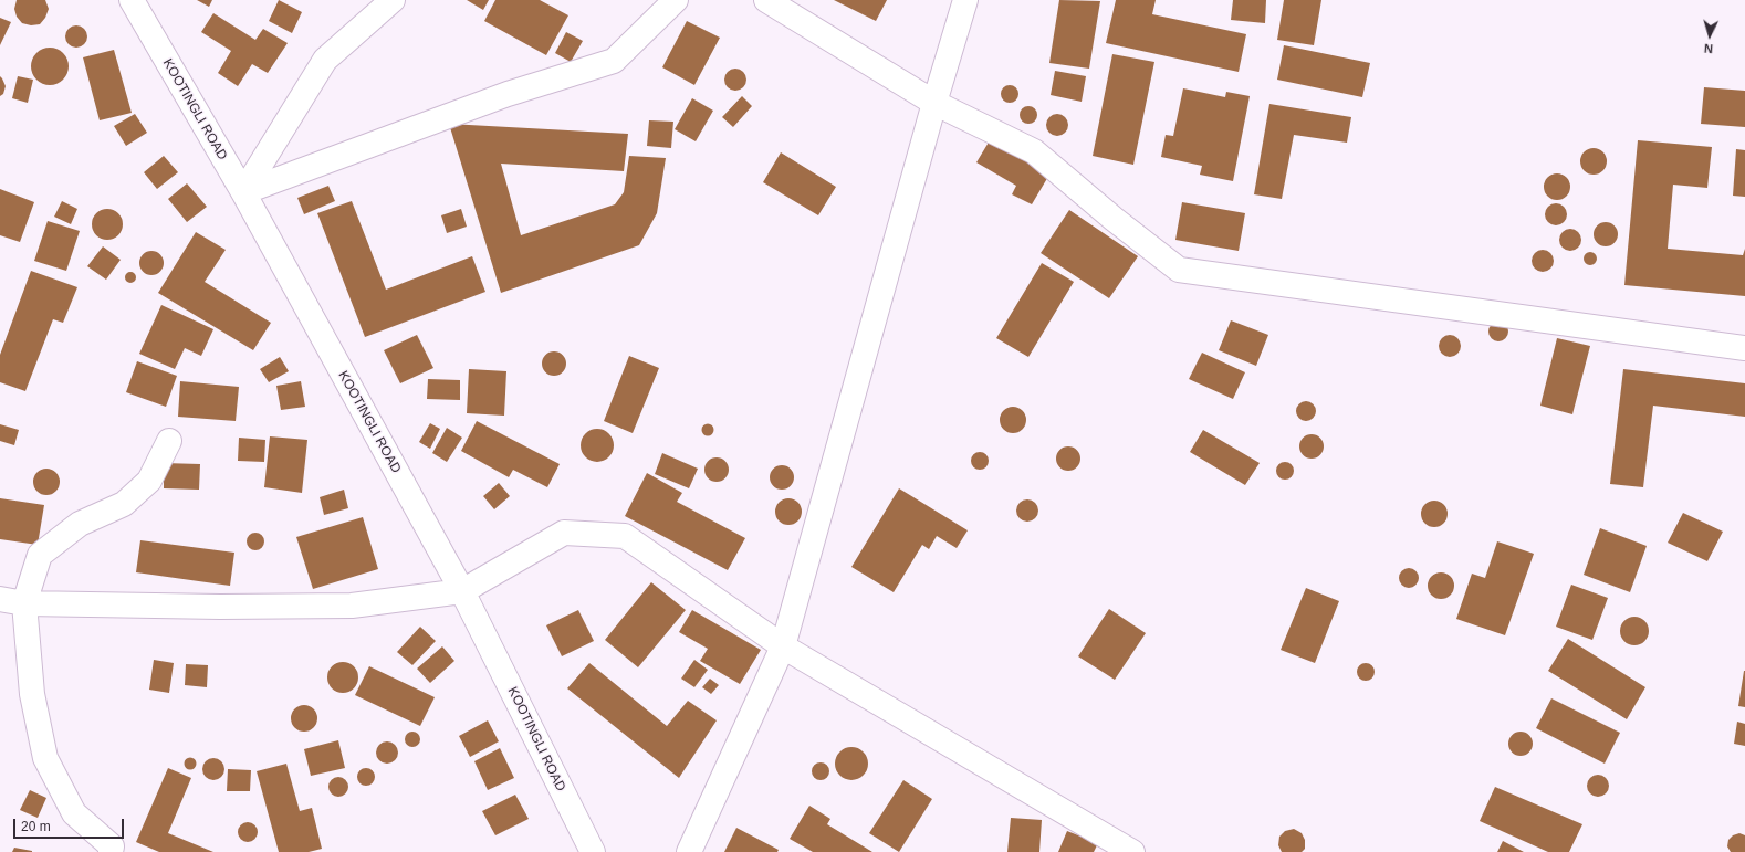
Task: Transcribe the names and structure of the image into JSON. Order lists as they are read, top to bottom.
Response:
{
  "streets": {
    "street": ["KOOTINGLI ROAD"]
  },
  "scale_bar": "20 m",
  "north": "bottom"
}
